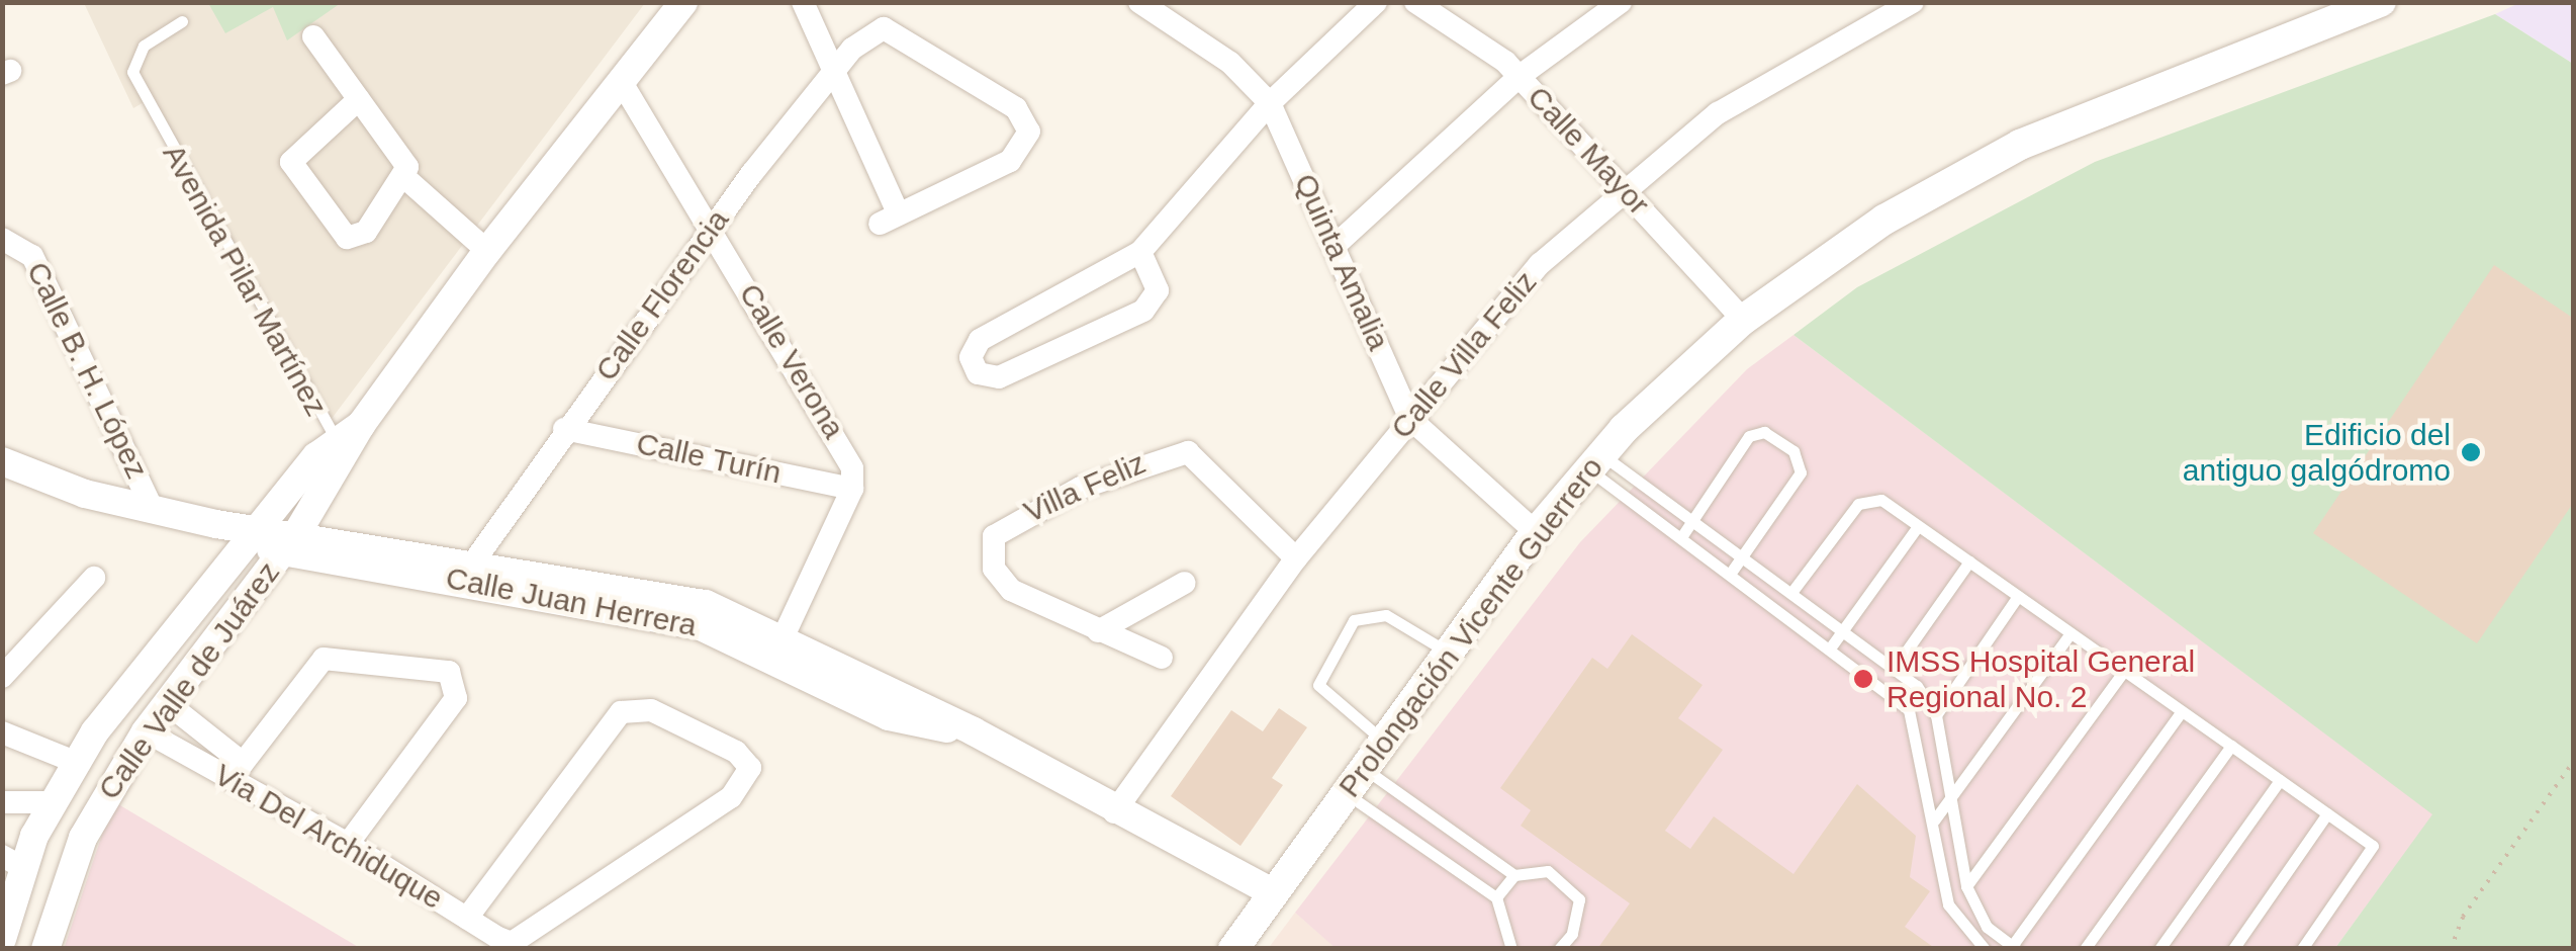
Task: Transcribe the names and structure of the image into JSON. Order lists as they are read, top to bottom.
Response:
{
  "streets": {
    "main road": ["Prolongación Vicente Guerrero"],
    "street": [
      "Calle Mayor",
      "Quinta Amalia",
      "Calle Florencia",
      "Calle Villa Feliz",
      "Calle Verona",
      "Calle B. H. López",
      "Calle Turín",
      "Villa Feliz",
      "Calle Juan Herrera",
      "Calle Valle de Juárez",
      "Via Del Archiduque"
    ],
    "lane": ["Avenida Pilar Martínez"]
  },
  "crossings": [
    ["Calle Mayor", "Calle Villa Feliz"],
    ["Calle Mayor", "Prolongación Vicente Guerrero"],
    ["Quinta Amalia", "Calle Villa Feliz"],
    ["Quinta Amalia", "Prolongación Vicente Guerrero"],
    ["Avenida Pilar Martínez", "Calle Valle de Juárez"],
    ["Calle Florencia", "Calle Verona"],
    ["Calle Florencia", "Calle Turín"],
    ["Calle Florencia", "Calle Juan Herrera"],
    ["Calle Villa Feliz", "Villa Feliz"],
    ["Calle Villa Feliz", "Calle Juan Herrera"],
    ["Calle Verona", "Calle Turín"],
    ["Calle B. H. López", "Calle Juan Herrera"],
    ["Calle Juan Herrera", "Prolongación Vicente Guerrero"],
    ["Calle Juan Herrera", "Calle Valle de Juárez"],
    ["Calle Valle de Juárez", "Via Del Archiduque"]
  ],
  "places": ["Edificio del antiguo galgódromo", "IMSS Hospital General Regional No. 2"]
}
